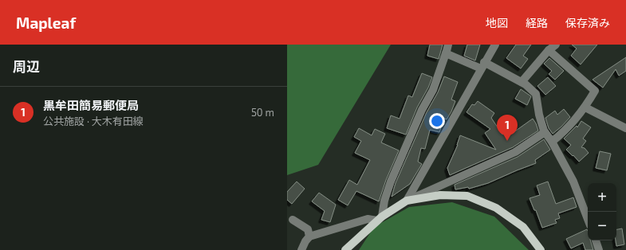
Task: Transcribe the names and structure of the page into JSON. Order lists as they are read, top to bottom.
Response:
{
  "page": {
    "header": "Mapleaf",
    "nav": ["地図", "経路", "保存済み"],
    "heading": "周辺",
    "list": [
      {
        "mark": "1",
        "name": "黒牟田簡易郵便局",
        "note": "公共施設 · 大木有田線",
        "value": "50 m"
      }
    ],
    "pins": "1",
    "map_buttons": ["+", "−"]
  }
}
